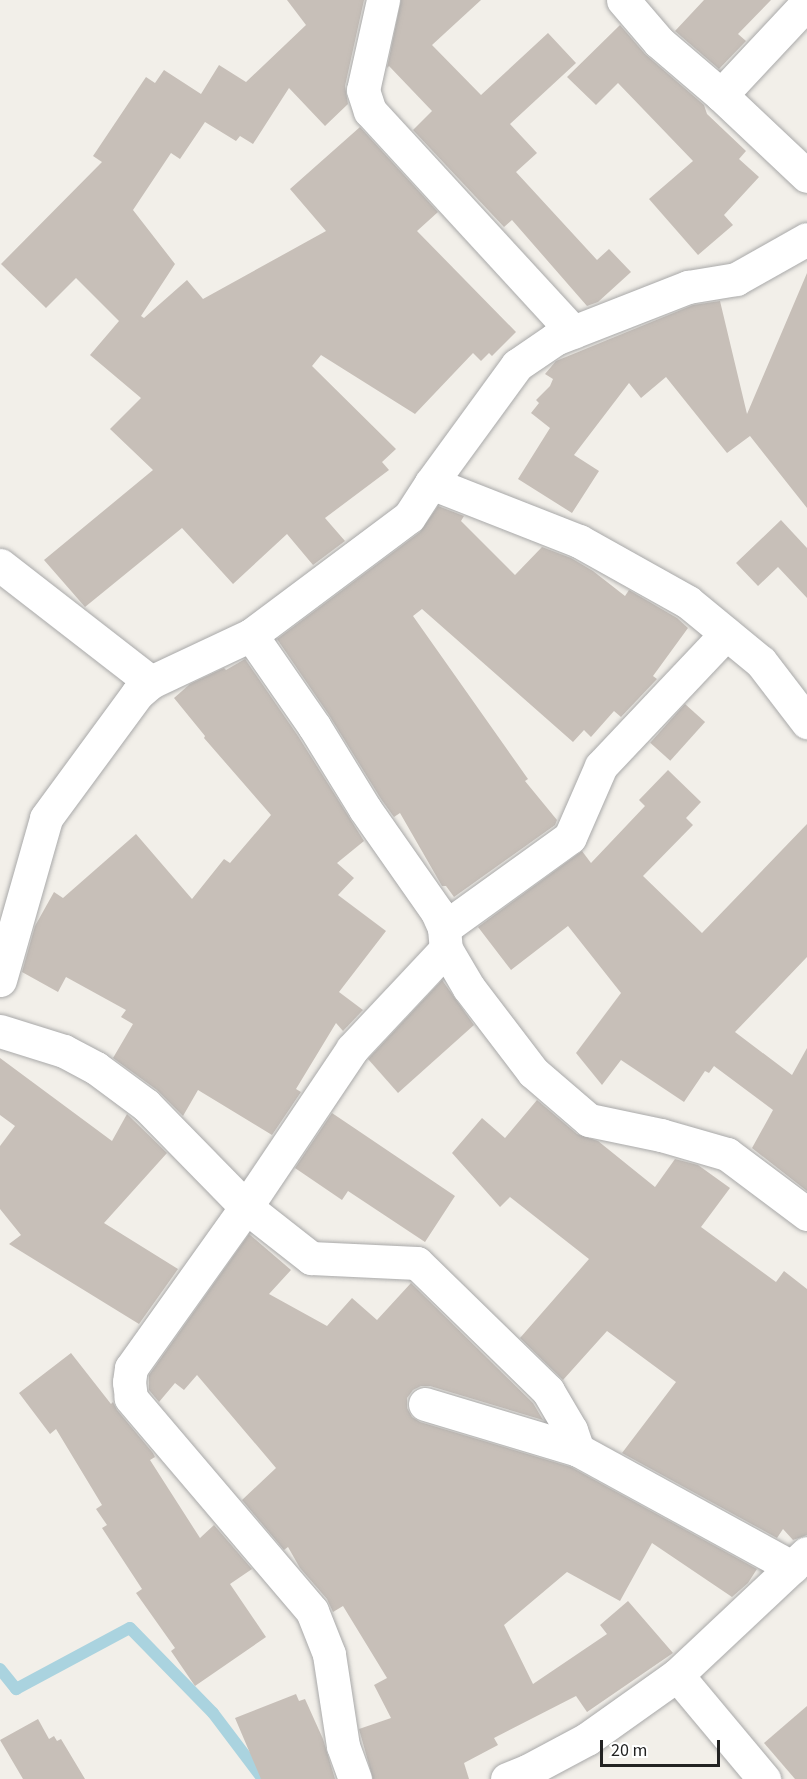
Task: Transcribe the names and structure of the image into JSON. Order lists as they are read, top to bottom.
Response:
{
  "scale_bar": "20 m"
}
